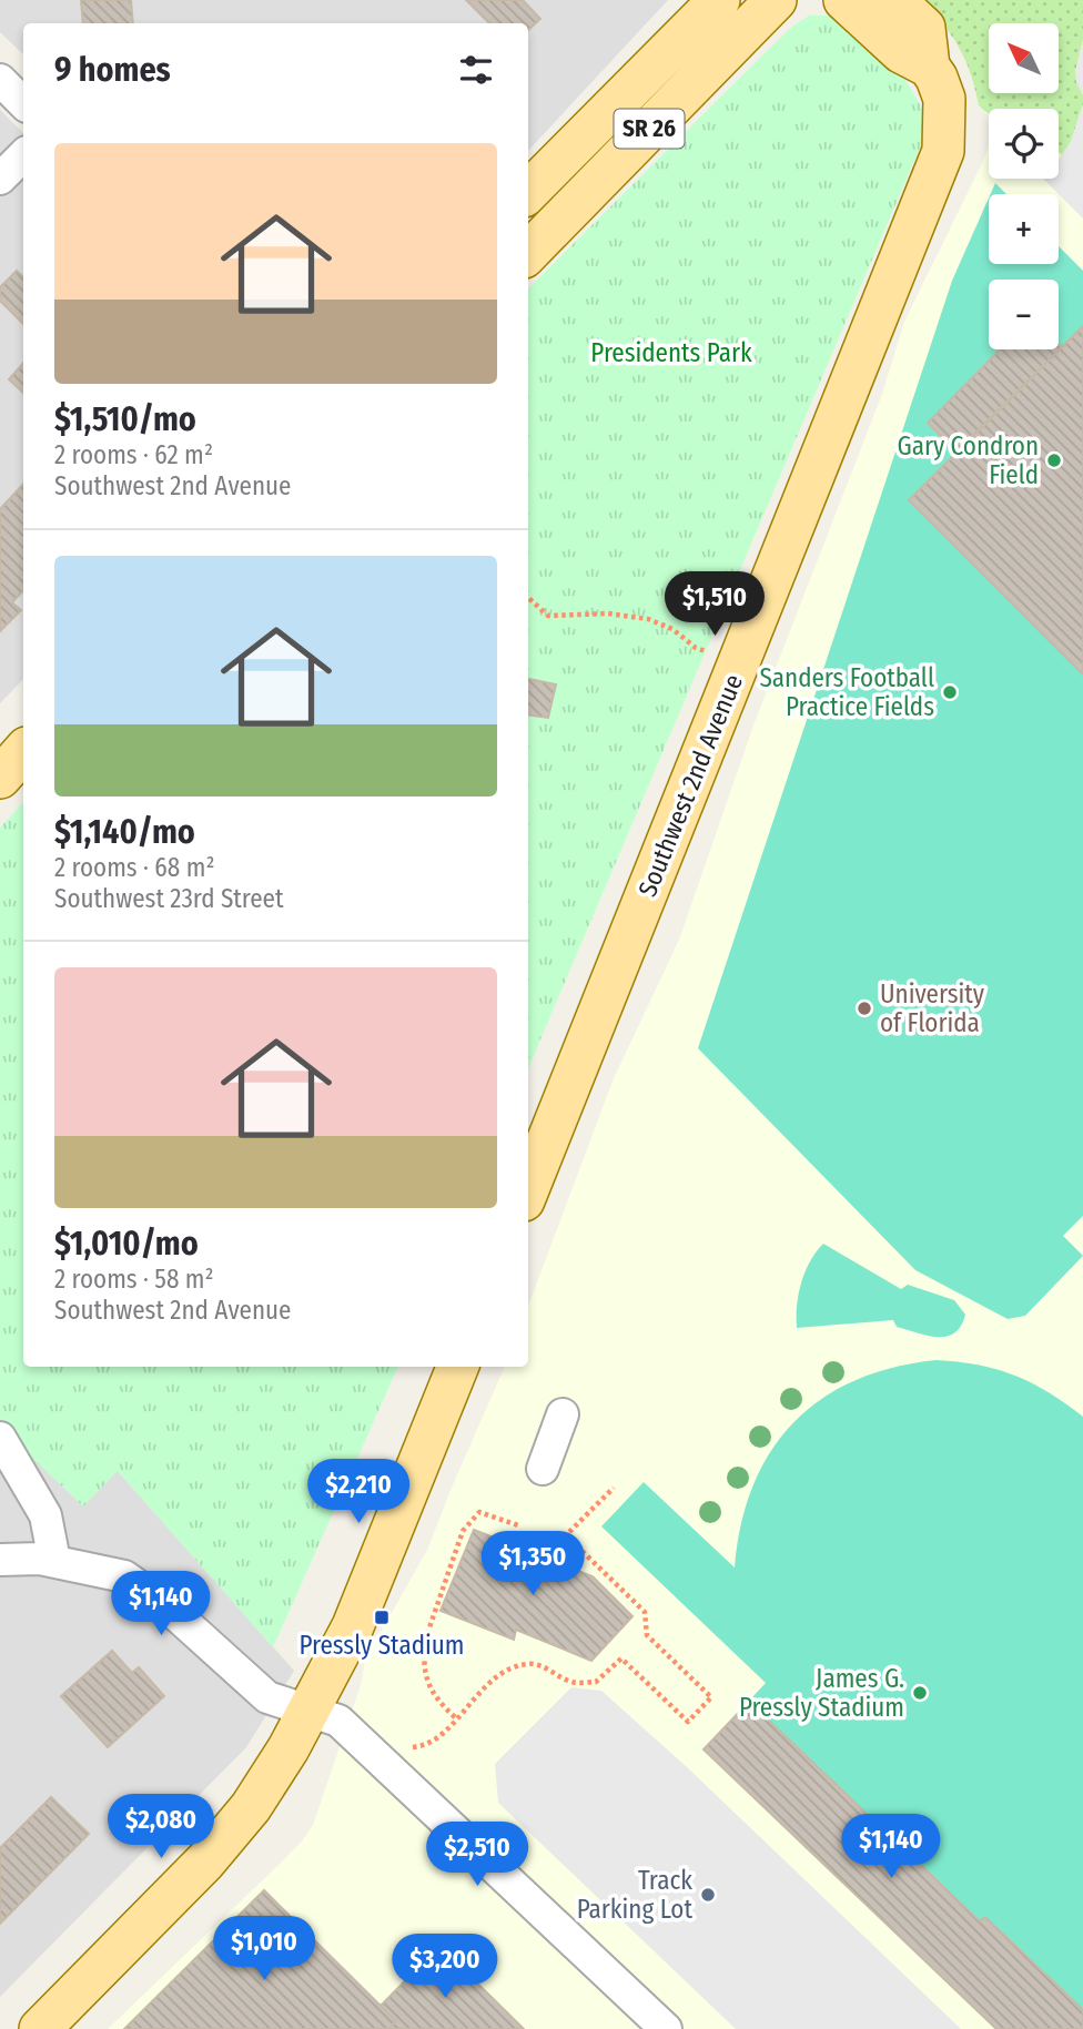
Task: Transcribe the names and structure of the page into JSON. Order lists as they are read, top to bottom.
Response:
{
  "streets": {
    "main road": ["SR 26", "Southwest 2nd Avenue"]
  },
  "parks": ["Presidents Park"],
  "places": {
    "other": [
      "Gary Condron Field",
      "Sanders Football Practice Fields",
      "University of Florida",
      "James G. Pressly Stadium",
      "Track Parking Lot"
    ],
    "transit": ["Pressly Stadium"]
  },
  "north": "top left",
  "page": {
    "map_buttons": ["+", "−"],
    "heading": "9 homes",
    "list": [
      {
        "name": "$1,510/mo",
        "note": "2 rooms · 62 m² · Southwest 2nd Avenue"
      },
      {
        "name": "$1,140/mo",
        "note": "2 rooms · 68 m² · Southwest 23rd Street"
      },
      {
        "name": "$1,010/mo",
        "note": "2 rooms · 58 m² · Southwest 2nd Avenue"
      }
    ],
    "price": [
      "$1,510",
      "$2,210",
      "$1,350",
      "$1,140",
      "$2,080",
      "$1,140",
      "$2,510",
      "$1,010",
      "$3,200"
    ]
  }
}
